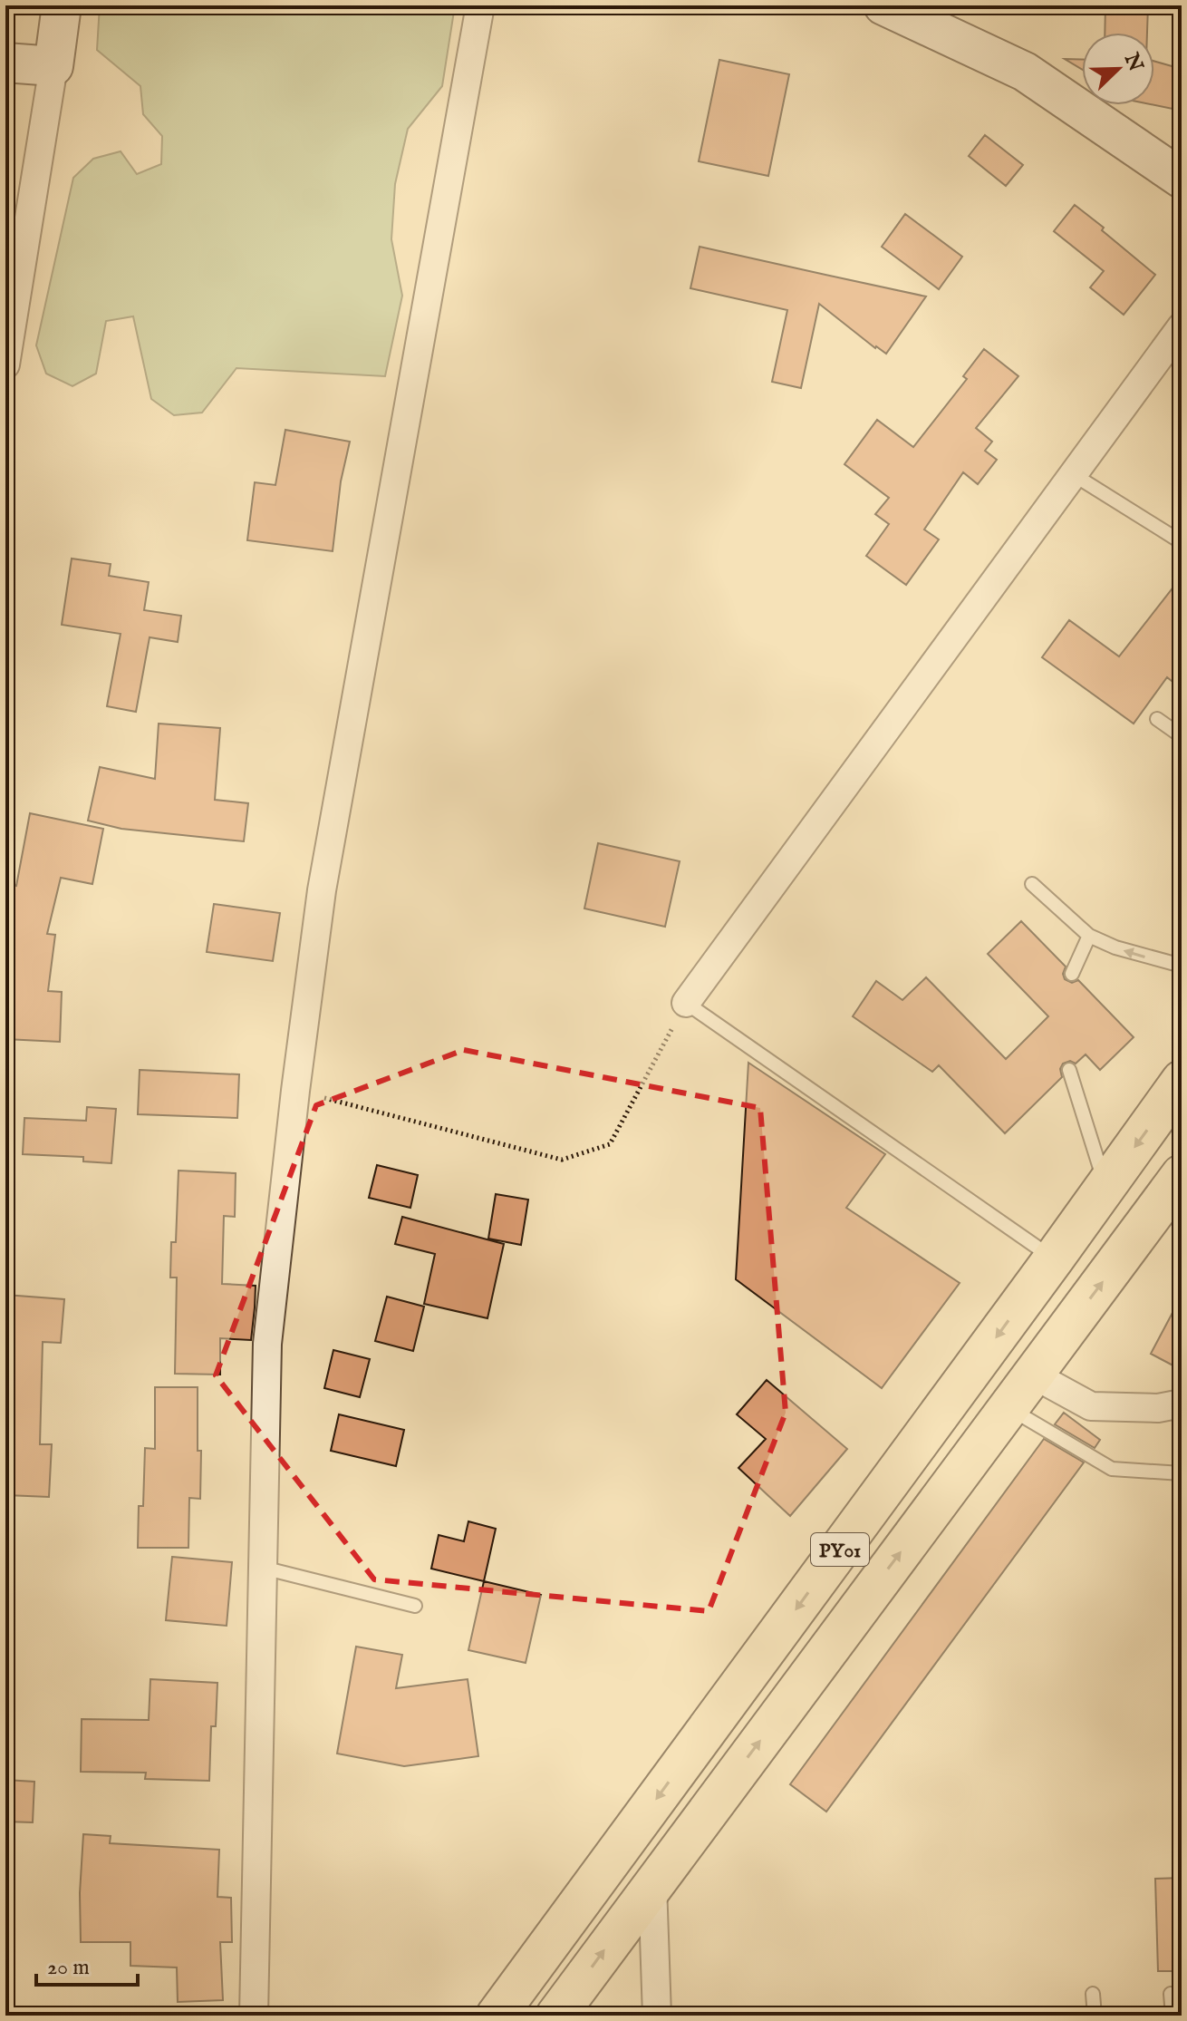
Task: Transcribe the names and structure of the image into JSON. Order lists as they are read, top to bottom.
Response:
{
  "streets": {
    "highway": ["PY01"]
  },
  "scale_bar": "20 m",
  "north": "top right"
}
